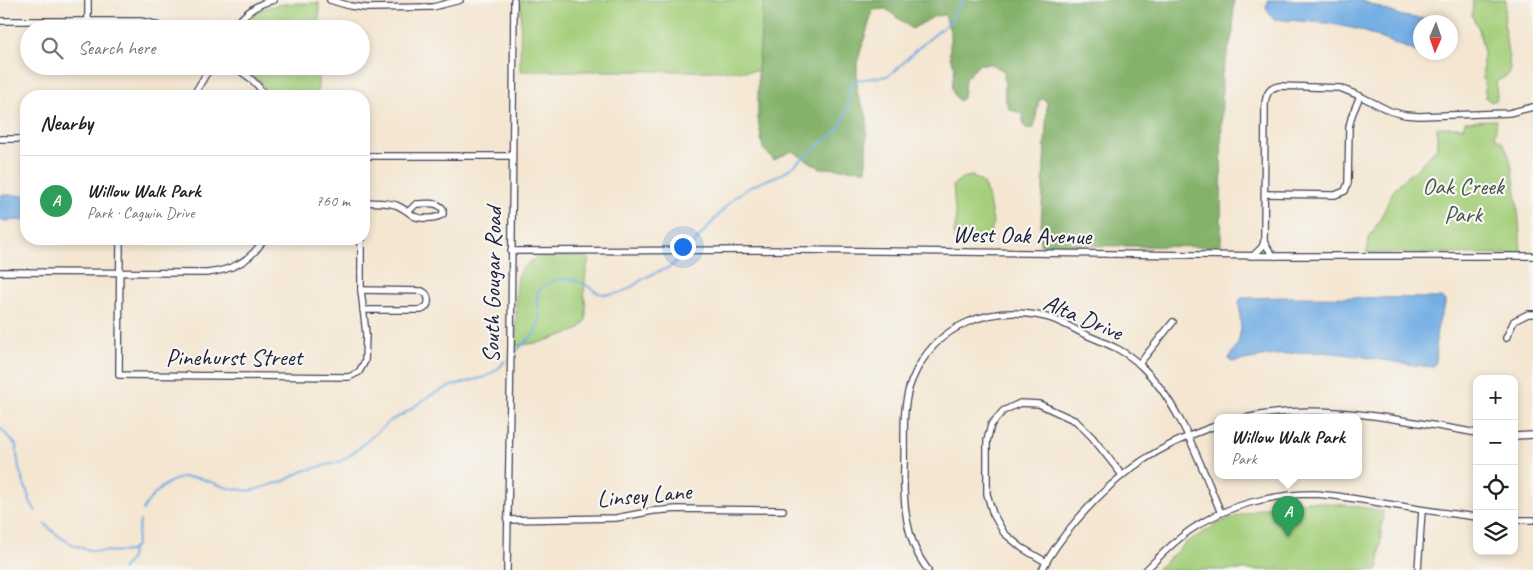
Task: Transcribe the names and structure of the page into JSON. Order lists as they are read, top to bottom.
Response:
{
  "streets": {
    "street": [
      "West Oak Avenue",
      "South Gougar Road",
      "Alta Drive",
      "Pinehurst Street",
      "Linsey Lane"
    ]
  },
  "crossings": [
    ["West Oak Avenue", "South Gougar Road"],
    ["South Gougar Road", "Linsey Lane"]
  ],
  "parks": ["Oak Creek Park"],
  "north": "bottom",
  "page": {
    "search": "Search here",
    "heading": "Nearby",
    "list": [
      {
        "mark": "A",
        "name": "Willow Walk Park",
        "note": "Park · Cagwin Drive",
        "value": "760 m"
      }
    ],
    "map_buttons": ["+", "−"],
    "popup": ["Willow Walk Park", "Park"],
    "pins": "A"
  }
}
